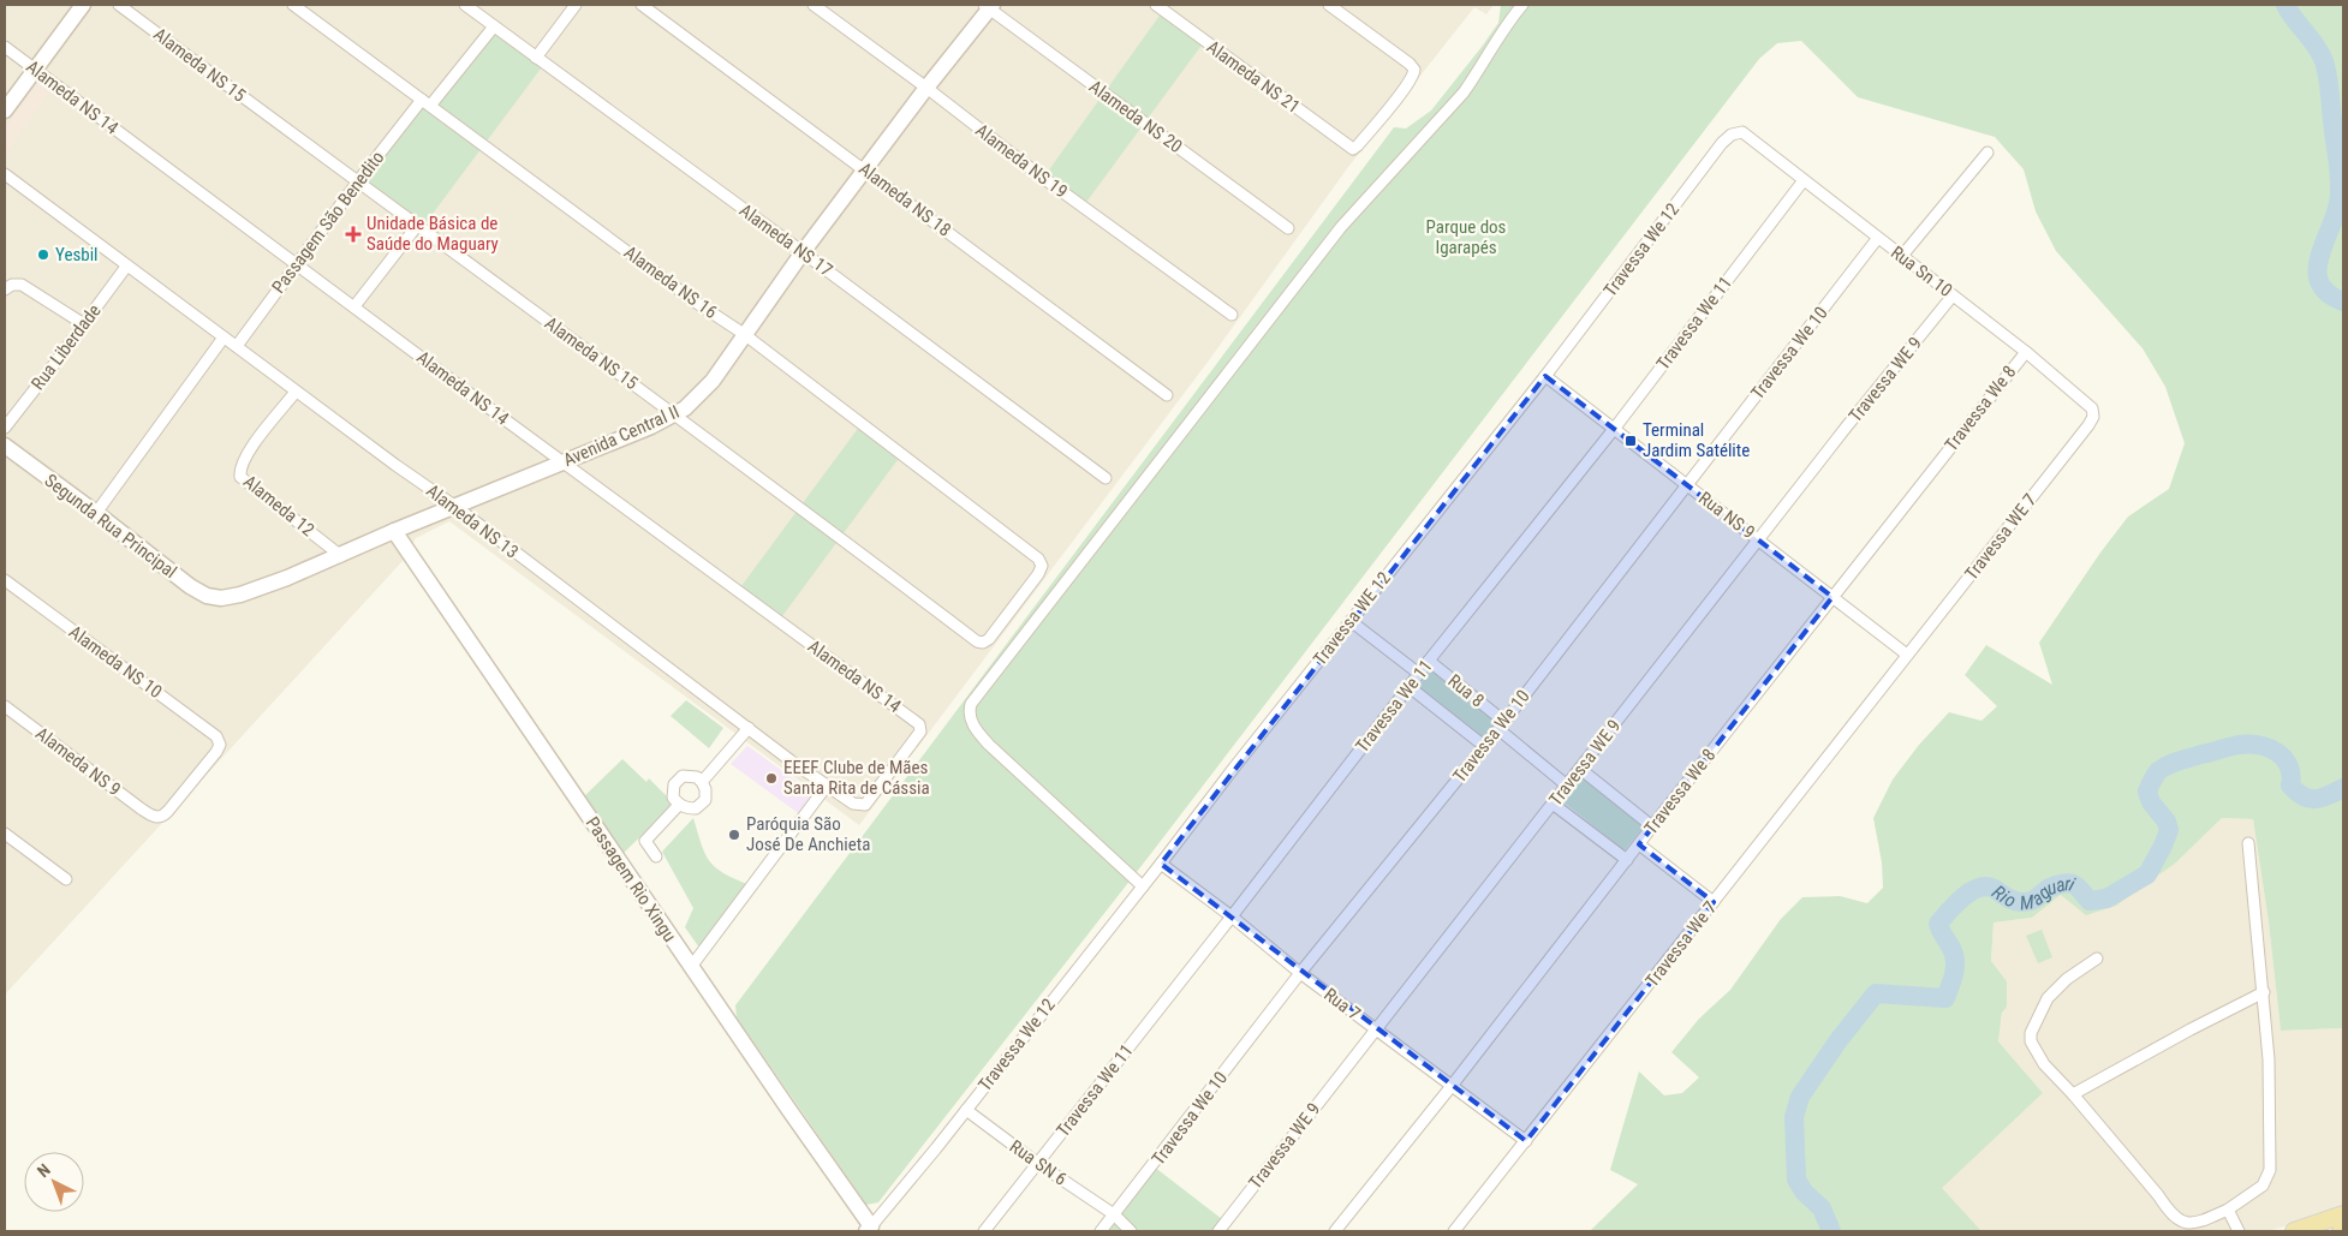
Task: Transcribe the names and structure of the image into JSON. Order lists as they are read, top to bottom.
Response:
{
  "streets": {
    "main road": ["Avenida Central II", "Segunda Rua Principal", "Passagem Rio Xingu"],
    "street": [
      "Alameda NS 15",
      "Alameda NS 21",
      "Alameda NS 14",
      "Alameda NS 20",
      "Alameda NS 19",
      "Alameda NS 18",
      "Passagem São Benedito",
      "Alameda NS 17",
      "Travessa We 12",
      "Rua Sn 10",
      "Alameda NS 16",
      "Travessa We 11",
      "Rua Liberdade",
      "Travessa We 10",
      "Travessa WE 9",
      "Travessa We 8",
      "Alameda 12",
      "Rua NS 9",
      "Alameda NS 13",
      "Travessa WE 7",
      "Travessa WE 12",
      "Alameda NS 10",
      "Rua 8",
      "Alameda NS 9",
      "Travessa We 7",
      "Rua 7",
      "Rua SN 6"
    ]
  },
  "crossings": [
    ["Alameda NS 15", "Passagem São Benedito"],
    ["Alameda NS 15", "Alameda NS 16"],
    ["Alameda NS 15", "Avenida Central II"],
    ["Alameda NS 14", "Passagem São Benedito"],
    ["Alameda NS 14", "Avenida Central II"],
    ["Alameda NS 14", "Alameda NS 13"],
    ["Alameda NS 20", "Avenida Central II"],
    ["Alameda NS 19", "Avenida Central II"],
    ["Alameda NS 18", "Avenida Central II"],
    ["Passagem São Benedito", "Alameda NS 17"],
    ["Passagem São Benedito", "Alameda NS 16"],
    ["Passagem São Benedito", "Alameda NS 13"],
    ["Alameda NS 17", "Avenida Central II"],
    ["Travessa We 12", "Rua Sn 10"],
    ["Travessa We 12", "Rua NS 9"],
    ["Travessa We 12", "Travessa WE 12"],
    ["Travessa We 12", "Passagem Rio Xingu"],
    ["Travessa We 12", "Rua 7"],
    ["Travessa We 12", "Rua SN 6"],
    ["Rua Sn 10", "Travessa We 11"],
    ["Rua Sn 10", "Travessa We 10"],
    ["Rua Sn 10", "Travessa WE 9"],
    ["Rua Sn 10", "Travessa We 8"],
    ["Rua Sn 10", "Travessa WE 7"],
    ["Alameda NS 16", "Avenida Central II"],
    ["Travessa We 11", "Rua NS 9"],
    ["Travessa We 11", "Rua 8"],
    ["Travessa We 11", "Rua 7"],
    ["Travessa We 11", "Rua SN 6"],
    ["Rua Liberdade", "Alameda NS 13"],
    ["Travessa We 10", "Rua NS 9"],
    ["Travessa We 10", "Rua 8"],
    ["Travessa We 10", "Rua 7"],
    ["Travessa We 10", "Rua SN 6"],
    ["Travessa WE 9", "Rua NS 9"],
    ["Travessa WE 9", "Rua 8"],
    ["Travessa WE 9", "Rua 7"],
    ["Travessa We 8", "Rua NS 9"],
    ["Travessa We 8", "Rua 7"],
    ["Avenida Central II", "Alameda 12"],
    ["Avenida Central II", "Alameda NS 13"],
    ["Avenida Central II", "Segunda Rua Principal"],
    ["Avenida Central II", "Passagem Rio Xingu"],
    ["Alameda 12", "Alameda NS 13"],
    ["Rua NS 9", "Travessa WE 7"],
    ["Rua NS 9", "Travessa WE 12"],
    ["Rua NS 9", "Travessa We 7"],
    ["Travessa WE 7", "Travessa We 7"],
    ["Travessa WE 12", "Rua 7"],
    ["Alameda NS 10", "Alameda NS 9"],
    ["Travessa We 7", "Rua 7"]
  ],
  "water": ["Rio Maguari"],
  "parks": ["Parque dos Igarapés"],
  "places": {
    "health": ["Unidade Básica de Saúde do Maguary"],
    "other": ["Yesbil", "EEEF Clube de Mães Santa Rita de Cássia", "Paróquia São José De Anchieta"],
    "transit": ["Terminal Jardim Satélite"]
  },
  "north": "top left"
}
